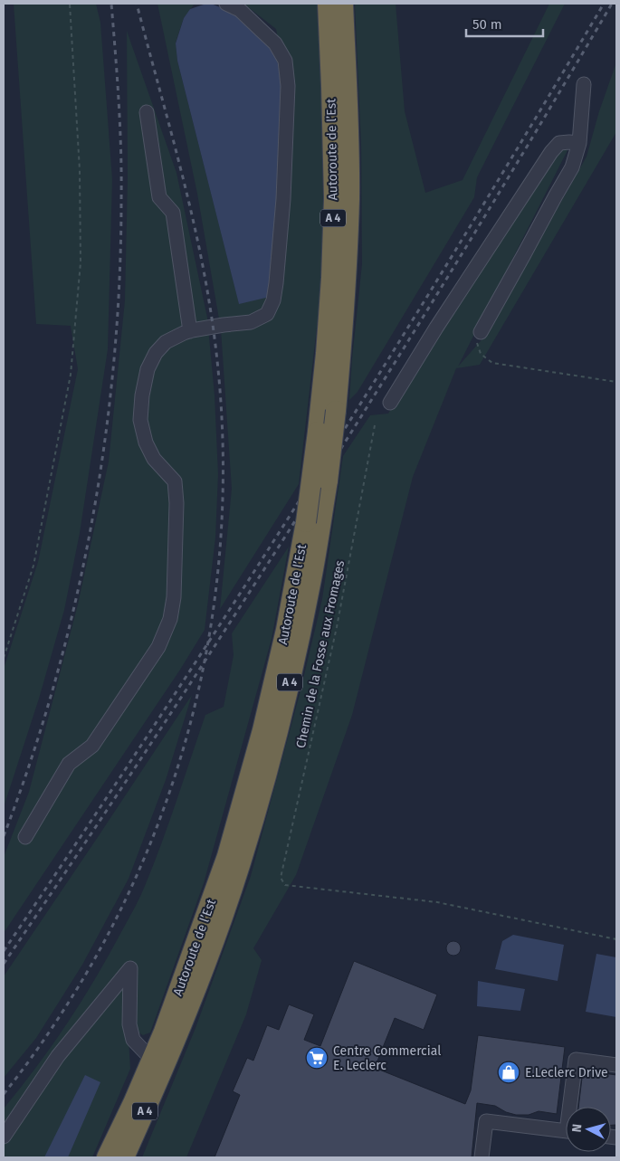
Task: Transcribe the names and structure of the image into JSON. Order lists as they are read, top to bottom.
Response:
{
  "streets": {
    "highway": ["Autoroute de l’Est", "A 4"],
    "path": ["Chemin de la Fosse aux Fromages"]
  },
  "places": {
    "supermarket": ["Centre Commercial E. Leclerc"],
    "shop": ["E.Leclerc Drive"]
  },
  "scale_bar": "50 m",
  "north": "left"
}
